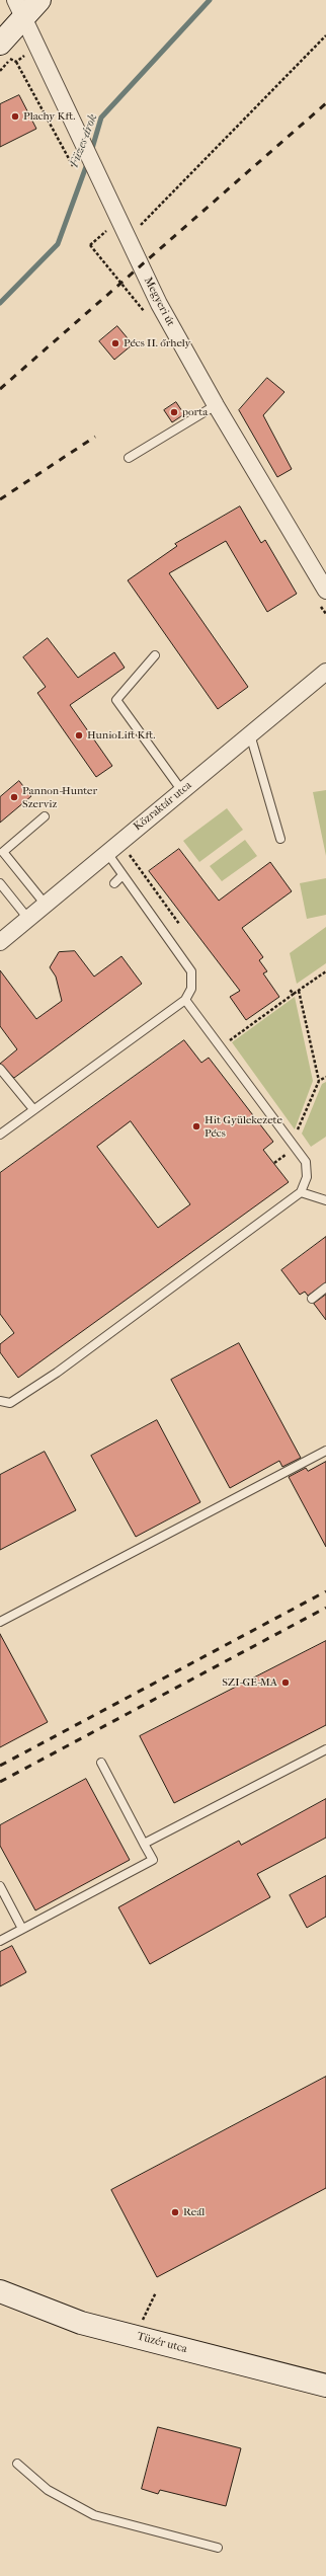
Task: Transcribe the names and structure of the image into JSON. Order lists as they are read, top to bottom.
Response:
{
  "streets": {
    "street": ["Megyeri út", "Közraktár utca", "Tüzér utca"]
  },
  "water": ["Füzes-árok"],
  "places": [
    "Plachy Kft.",
    "Pécs II. őrhely",
    "porta",
    "HunioLift Kft.",
    "Pannon-Hunter Szerviz",
    "Hit Gyülekezete Pécs",
    "SZI-GE-MA",
    "Reál"
  ]
}
